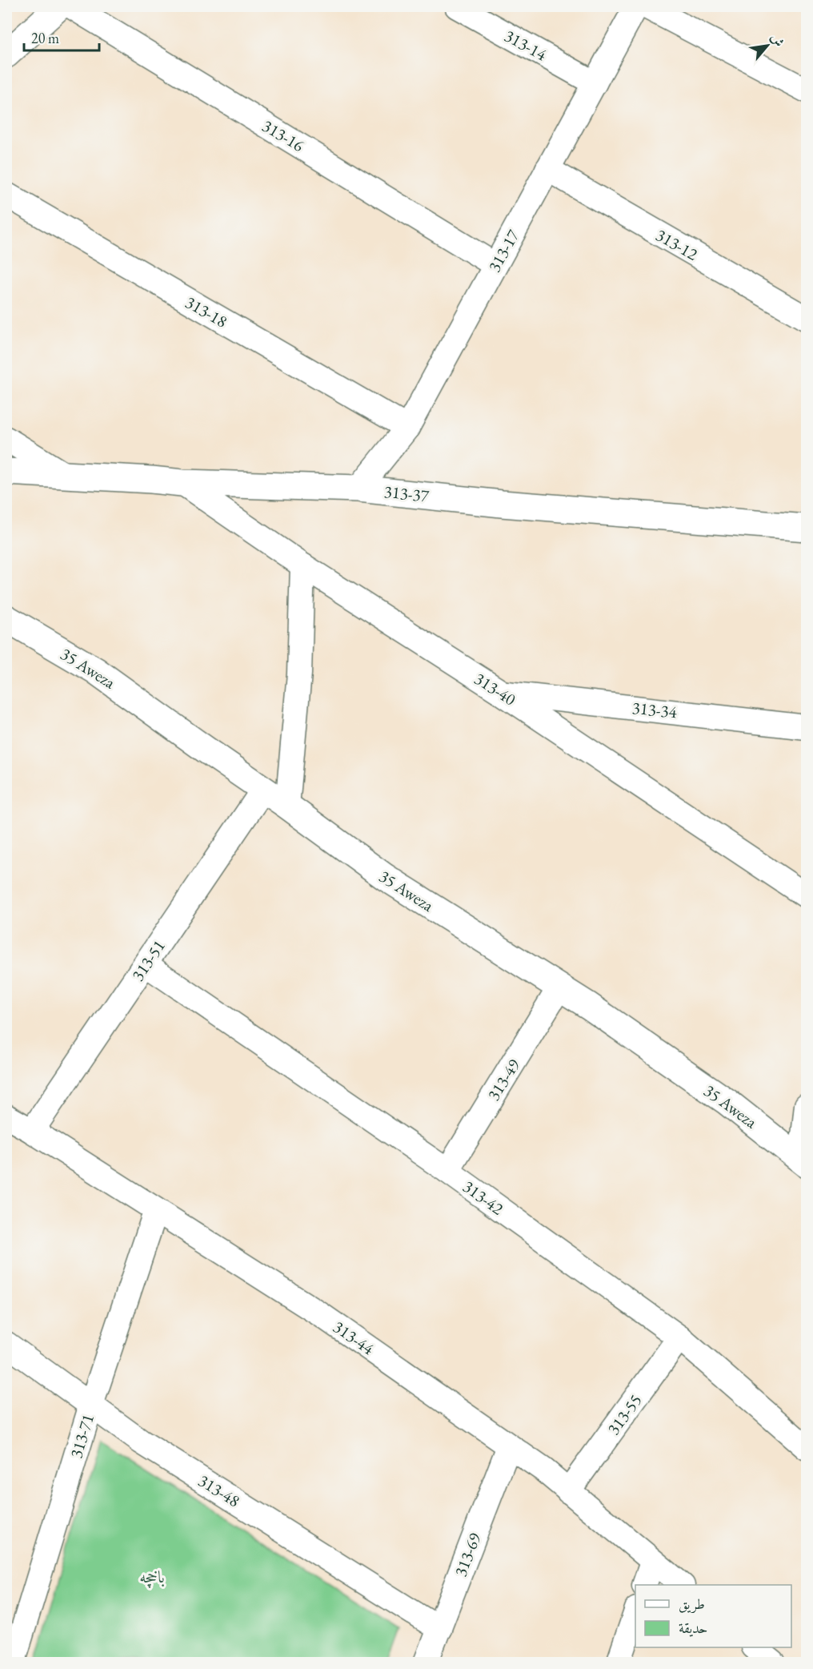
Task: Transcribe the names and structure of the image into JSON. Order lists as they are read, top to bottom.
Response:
{
  "streets": {
    "street": [
      "313-14",
      "313-16",
      "313-12",
      "313-17",
      "313-18",
      "313-37",
      "35 Aweza",
      "313-40",
      "313-34",
      "313-51",
      "313-49",
      "313-42",
      "313-44",
      "313-55",
      "313-71",
      "313-48",
      "313-69"
    ]
  },
  "crossings": [
    ["313-14", "313-17"],
    ["313-16", "313-17"],
    ["313-12", "313-17"],
    ["313-17", "313-18"],
    ["313-17", "313-37"],
    ["313-37", "313-40"],
    ["35 Aweza", "313-51"],
    ["35 Aweza", "313-49"],
    ["313-40", "313-34"],
    ["313-51", "313-42"],
    ["313-51", "313-44"],
    ["313-49", "313-42"],
    ["313-42", "313-55"],
    ["313-44", "313-55"],
    ["313-44", "313-71"],
    ["313-44", "313-69"],
    ["313-71", "313-48"],
    ["313-48", "313-69"]
  ],
  "parks": ["باخچە"],
  "legend": ["طريق", "حديقة"],
  "scale_bar": "20 m",
  "north": "top right"
}
